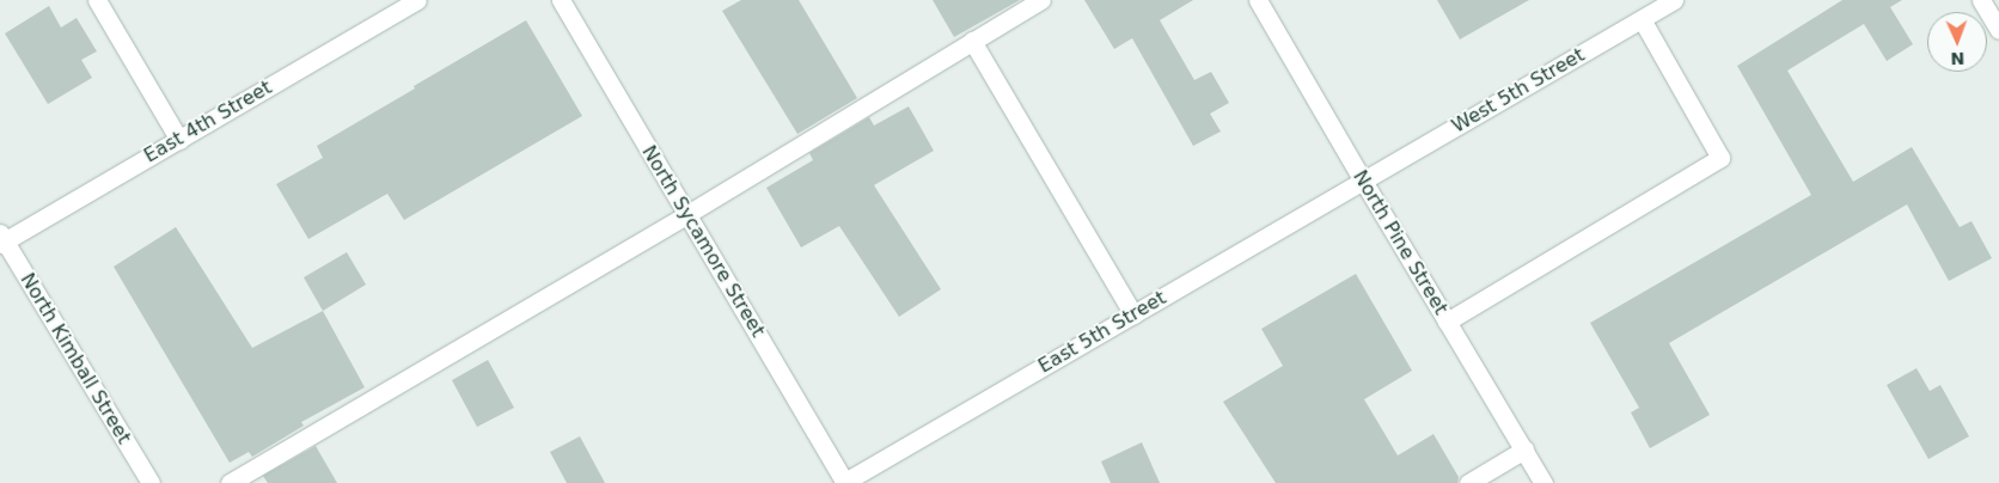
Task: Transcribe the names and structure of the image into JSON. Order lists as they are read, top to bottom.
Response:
{
  "streets": {
    "street": [
      "West 5th Street",
      "East 4th Street",
      "North Sycamore Street",
      "North Pine Street",
      "East 5th Street",
      "North Kimball Street"
    ]
  },
  "crossings": [
    ["West 5th Street", "North Pine Street"],
    ["West 5th Street", "East 5th Street"],
    ["East 4th Street", "North Kimball Street"],
    ["North Sycamore Street", "East 5th Street"],
    ["North Pine Street", "East 5th Street"]
  ],
  "north": "bottom"
}
